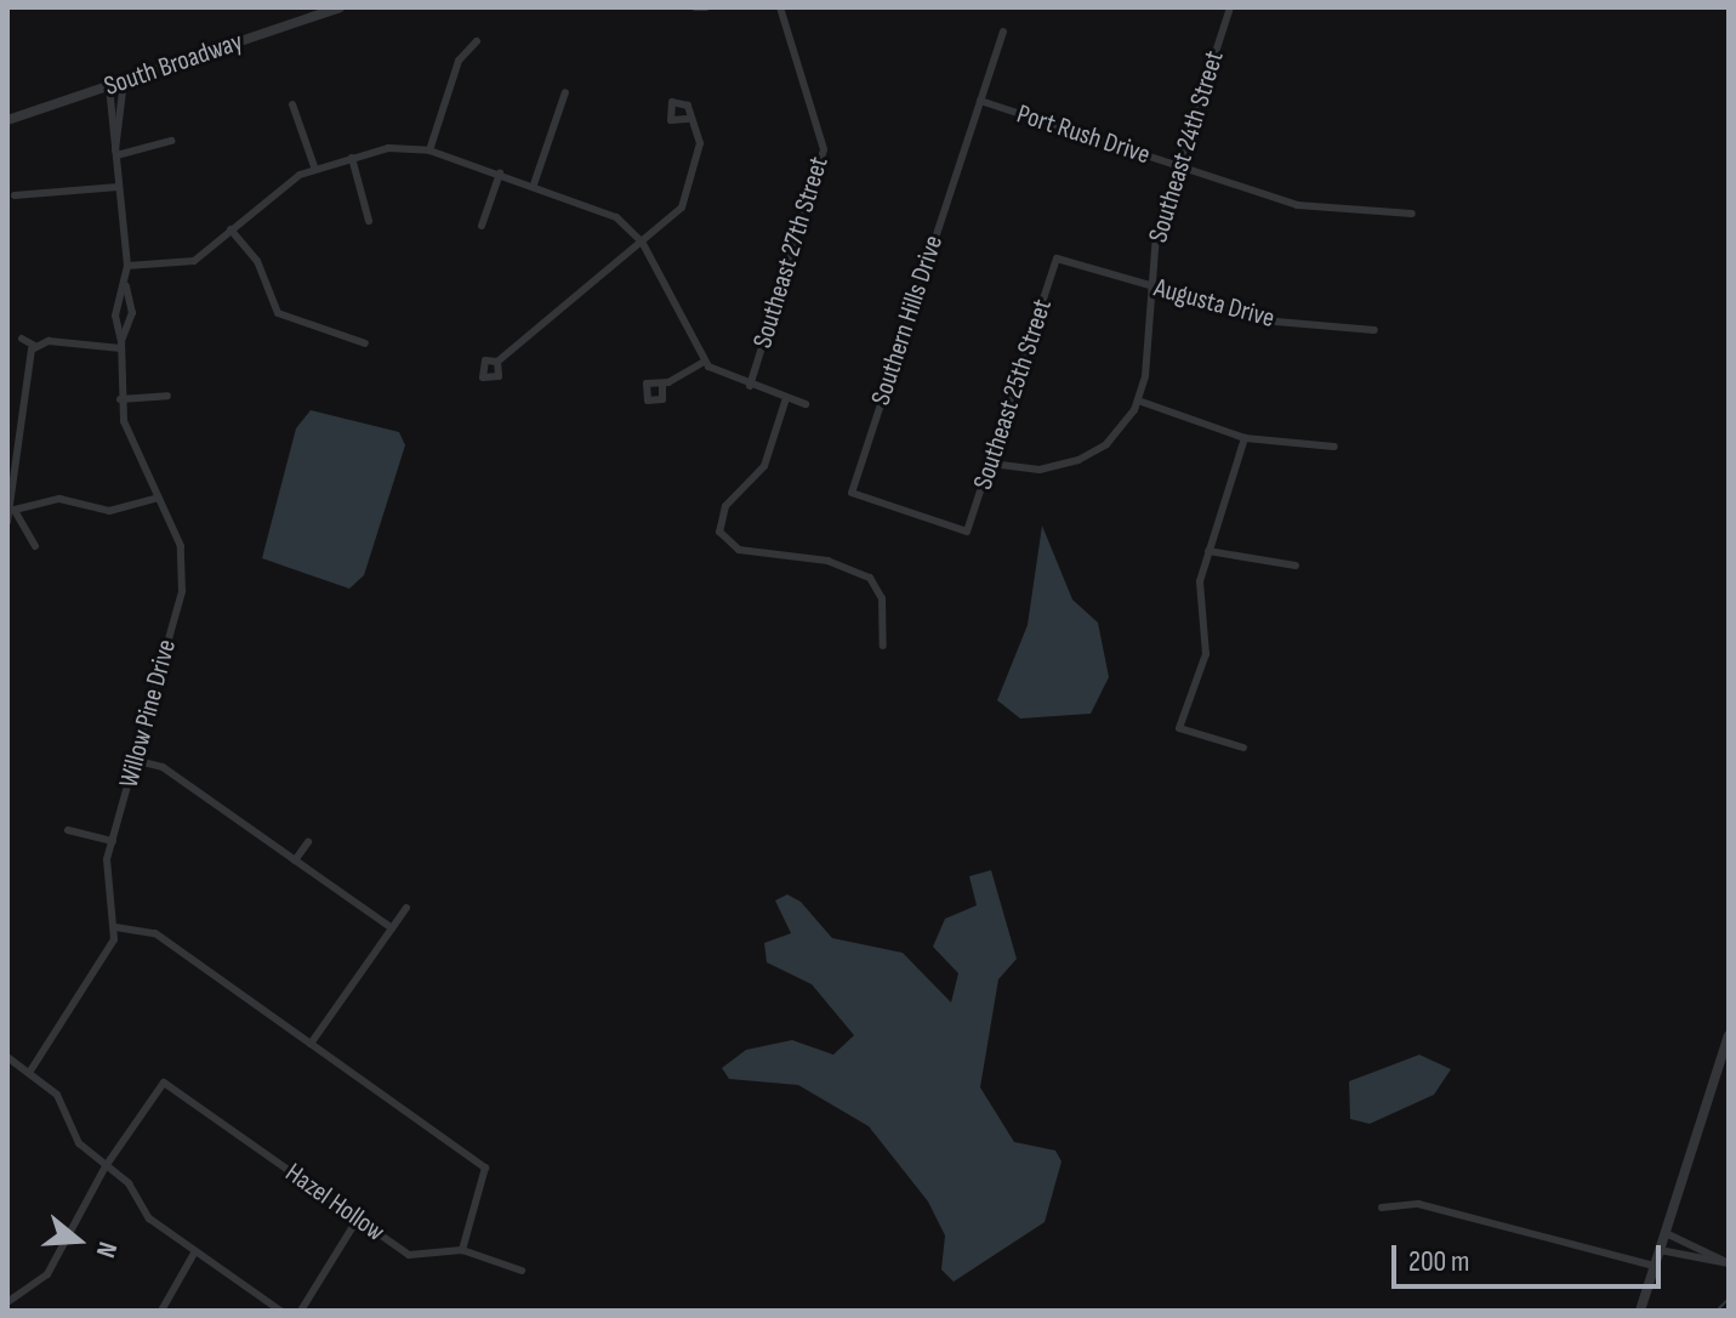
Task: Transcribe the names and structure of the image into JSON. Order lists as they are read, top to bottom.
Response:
{
  "streets": {
    "street": [
      "South Broadway",
      "Port Rush Drive",
      "Southeast 24th Street",
      "Southeast 27th Street",
      "Augusta Drive",
      "Southern Hills Drive",
      "Southeast 25th Street",
      "Willow Pine Drive",
      "Hazel Hollow"
    ]
  },
  "crossings": [
    ["South Broadway", "Willow Pine Drive"],
    ["Port Rush Drive", "Southeast 24th Street"],
    ["Port Rush Drive", "Southern Hills Drive"],
    ["Southeast 24th Street", "Augusta Drive"],
    ["Augusta Drive", "Southeast 25th Street"],
    ["Southern Hills Drive", "Southeast 25th Street"]
  ],
  "scale_bar": "200 m",
  "north": "right"
}
